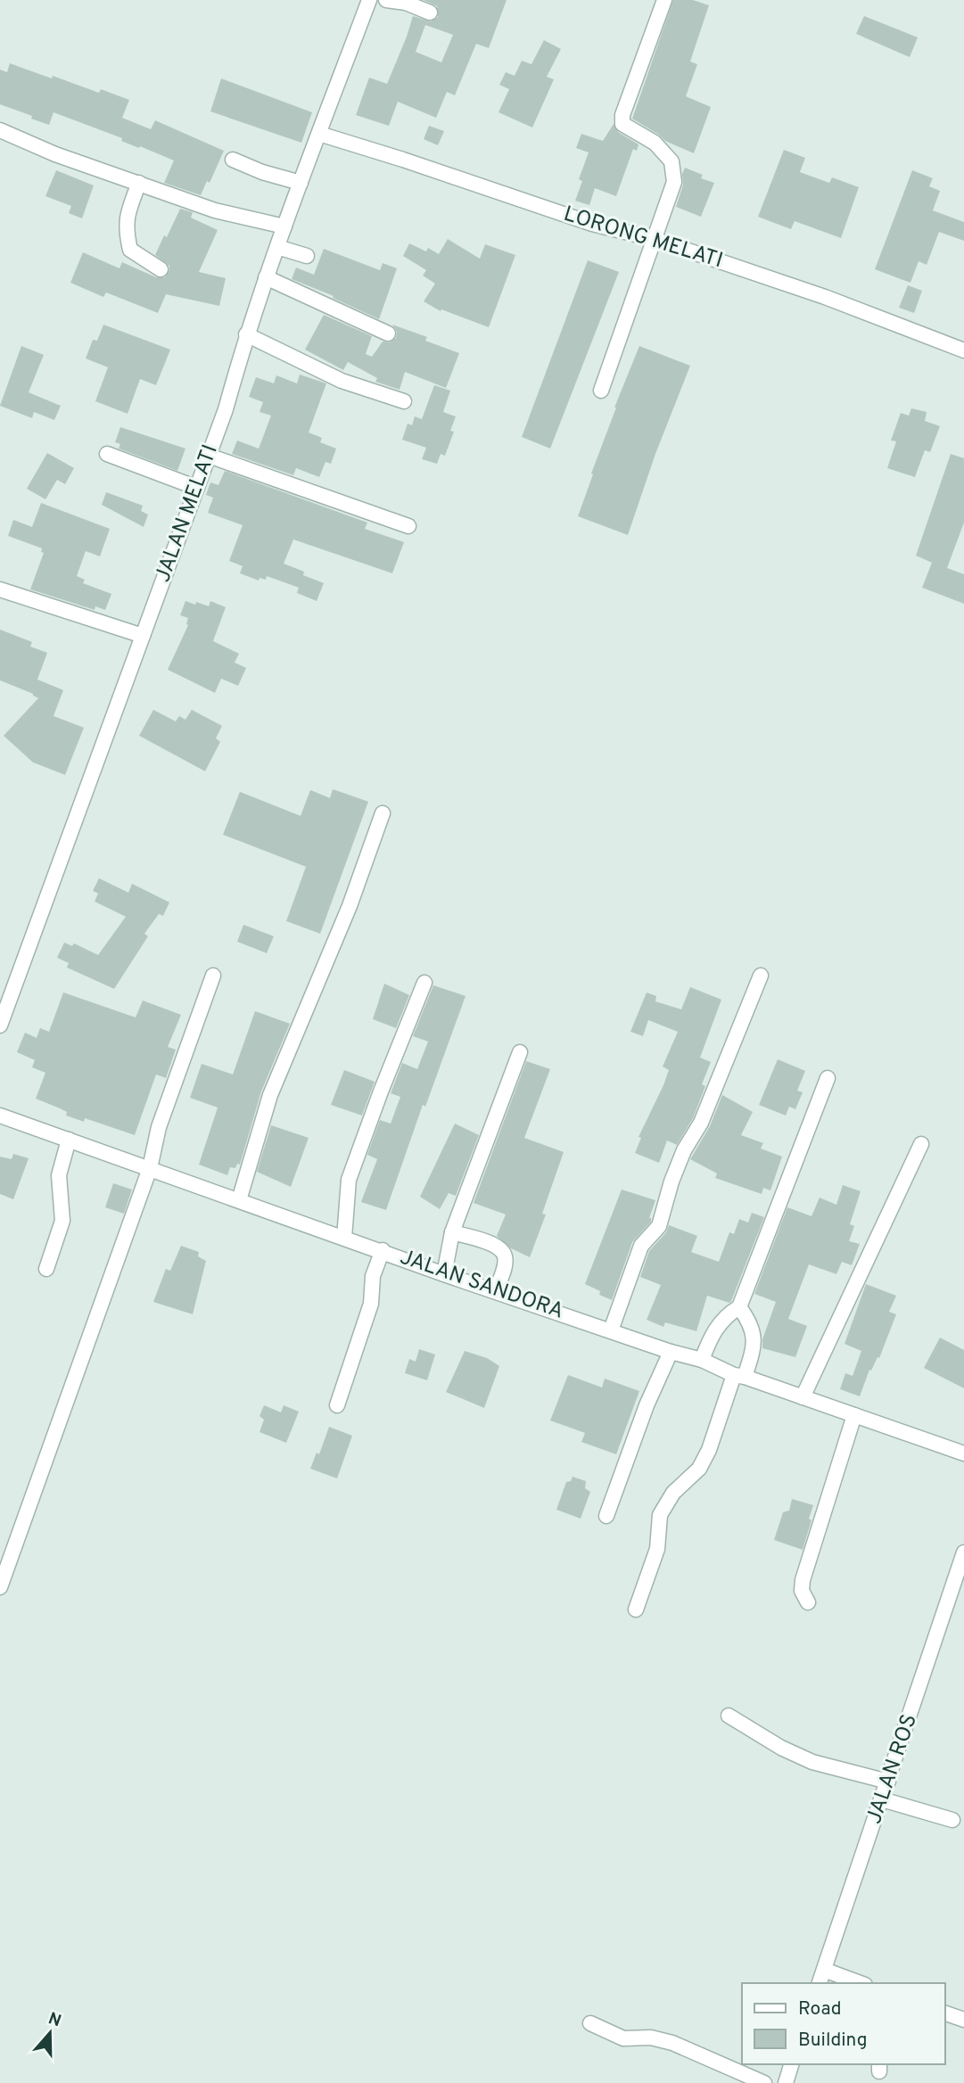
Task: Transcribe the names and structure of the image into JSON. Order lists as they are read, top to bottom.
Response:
{
  "streets": {
    "street": [
      "LORONG MELATI",
      "JALAN MELATI",
      "JALAN SANDORA",
      "JALAN ROS"
    ]
  },
  "crossings": [
    ["LORONG MELATI", "JALAN MELATI"]
  ],
  "legend": ["Road", "Building"],
  "north": "top"
}
